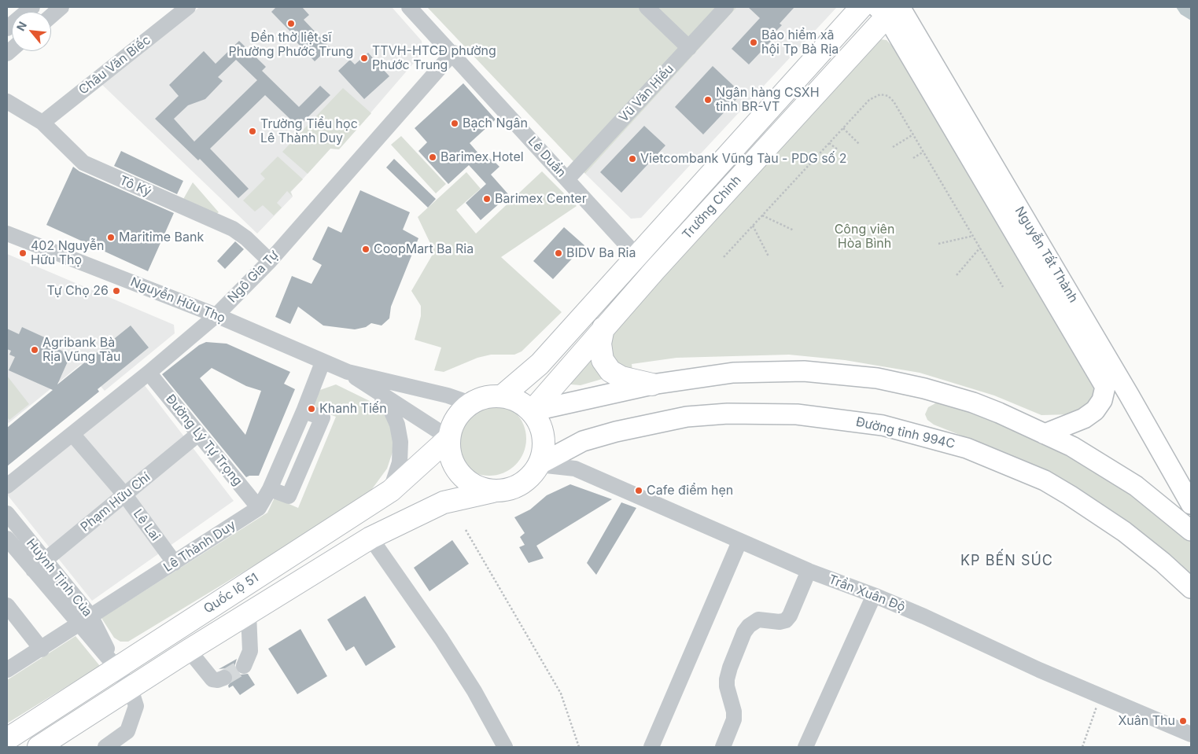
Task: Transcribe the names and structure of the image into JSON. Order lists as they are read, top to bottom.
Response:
{
  "streets": {
    "highway": ["Trường Chinh", "Quốc lộ 51"],
    "main road": ["Nguyễn Tất Thành", "Đường tỉnh 994C"],
    "street": [
      "Châu Văn Biếc",
      "Vũ Văn Hiếu",
      "Lê Duẩn",
      "Tô Ký",
      "Ngô Gia Tự",
      "Nguyễn Hữu Thọ",
      "Đường Lý Tự Trọng",
      "Phạm Hữu Chí",
      "Lê Lai",
      "Lê Thành Duy",
      "Huỳnh Tịnh Của",
      "Trần Xuân Độ"
    ]
  },
  "crossings": [
    ["Châu Văn Biếc", "Tô Ký"],
    ["Vũ Văn Hiếu", "Lê Duẩn"],
    ["Lê Duẩn", "Trường Chinh"],
    ["Lê Duẩn", "Ngô Gia Tự"],
    ["Tô Ký", "Ngô Gia Tự"],
    ["Trường Chinh", "Nguyễn Tất Thành"],
    ["Trường Chinh", "Nguyễn Hữu Thọ"],
    ["Trường Chinh", "Đường tỉnh 994C"],
    ["Trường Chinh", "Quốc lộ 51"],
    ["Trường Chinh", "Trần Xuân Độ"],
    ["Ngô Gia Tự", "Nguyễn Hữu Thọ"],
    ["Ngô Gia Tự", "Đường Lý Tự Trọng"],
    ["Ngô Gia Tự", "Lê Lai"],
    ["Nguyễn Hữu Thọ", "Đường tỉnh 994C"],
    ["Nguyễn Hữu Thọ", "Lê Thành Duy"],
    ["Nguyễn Hữu Thọ", "Quốc lộ 51"],
    ["Nguyễn Hữu Thọ", "Trần Xuân Độ"],
    ["Đường tỉnh 994C", "Quốc lộ 51"],
    ["Đường tỉnh 994C", "Trần Xuân Độ"],
    ["Đường Lý Tự Trọng", "Phạm Hữu Chí"],
    ["Đường Lý Tự Trọng", "Lê Thành Duy"],
    ["Phạm Hữu Chí", "Lê Lai"],
    ["Phạm Hữu Chí", "Huỳnh Tịnh Của"],
    ["Lê Lai", "Lê Thành Duy"],
    ["Lê Thành Duy", "Huỳnh Tịnh Của"],
    ["Huỳnh Tịnh Của", "Quốc lộ 51"],
    ["Quốc lộ 51", "Trần Xuân Độ"]
  ],
  "districts": ["KP BẾN SÚC"],
  "parks": ["Công viên Hòa Bình"],
  "places": [
    "Đền thờ liệt sĩ Phường Phước Trung",
    "Bảo hiểm xã hội Tp Bà Rịa",
    "TTVH-HTCĐ phường Phước Trung",
    "Ngân hàng CSXH tỉnh BR-VT",
    "Bạch Ngân",
    "Trường Tiểu học Lê Thành Duy",
    "Barimex Hotel",
    "Vietcombank Vũng Tàu - PDG số 2",
    "Barimex Center",
    "Maritime Bank",
    "CoopMart Ba Ria",
    "402 Nguyễn Hữu Thọ",
    "BIDV Ba Ria",
    "Tự Chọ 26",
    "Agribank Bà Rịa Vũng Tàu",
    "Khanh Tiến",
    "Cafe điểm hẹn",
    "Xuân Thu"
  ],
  "north": "top left"
}
